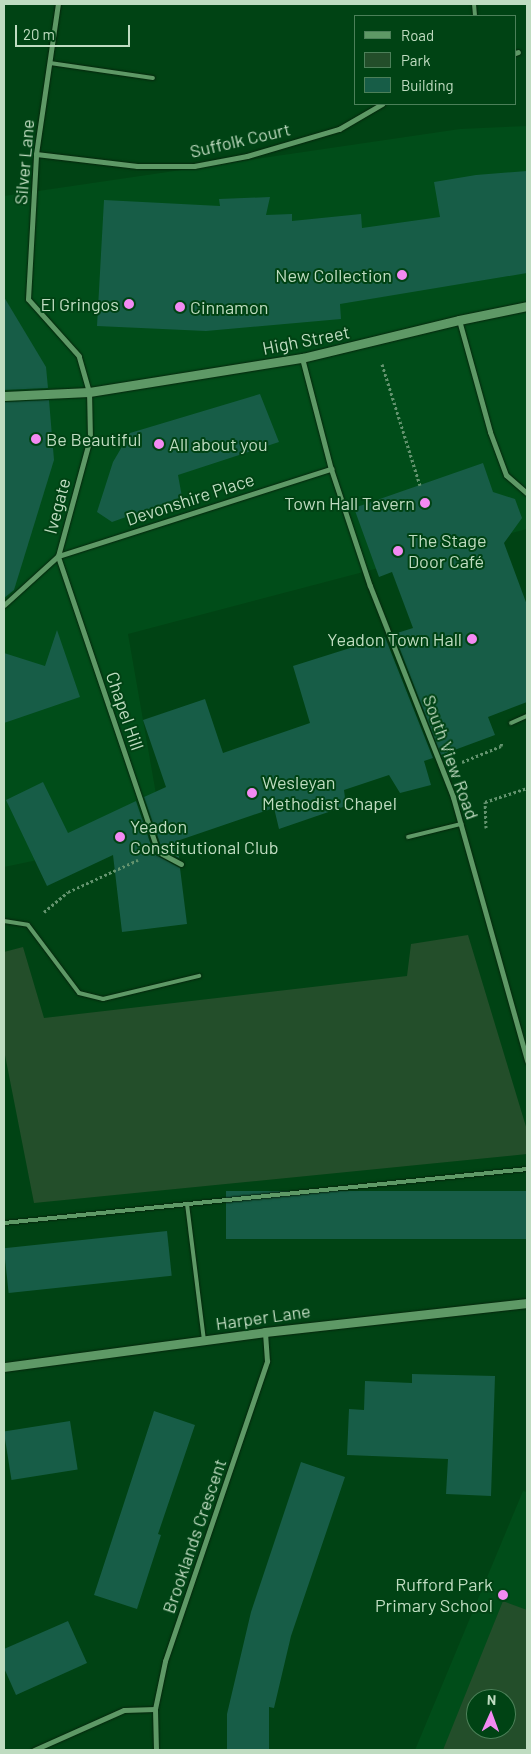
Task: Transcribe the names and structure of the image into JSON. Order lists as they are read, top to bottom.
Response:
{
  "streets": {
    "street": [
      "Suffolk Court",
      "Silver Lane",
      "High Street",
      "Devonshire Place",
      "Ivegate",
      "Chapel Hill",
      "South View Road",
      "Harper Lane",
      "Brooklands Crescent"
    ]
  },
  "crossings": [
    ["Suffolk Court", "Silver Lane"],
    ["Silver Lane", "High Street"],
    ["Silver Lane", "Ivegate"],
    ["High Street", "Ivegate"],
    ["High Street", "South View Road"],
    ["Devonshire Place", "Ivegate"],
    ["Devonshire Place", "Chapel Hill"],
    ["Devonshire Place", "South View Road"],
    ["Ivegate", "Chapel Hill"],
    ["Harper Lane", "Brooklands Crescent"]
  ],
  "places": [
    "New Collection",
    "El Gringos",
    "Cinnamon",
    "Be Beautiful",
    "All about you",
    "Town Hall Tavern",
    "The Stage Door Café",
    "Yeadon Town Hall",
    "Wesleyan Methodist Chapel",
    "Yeadon Constitutional Club",
    "Rufford Park Primary School"
  ],
  "legend": ["Road", "Park", "Building"],
  "scale_bar": "20 m",
  "north": "top"
}
